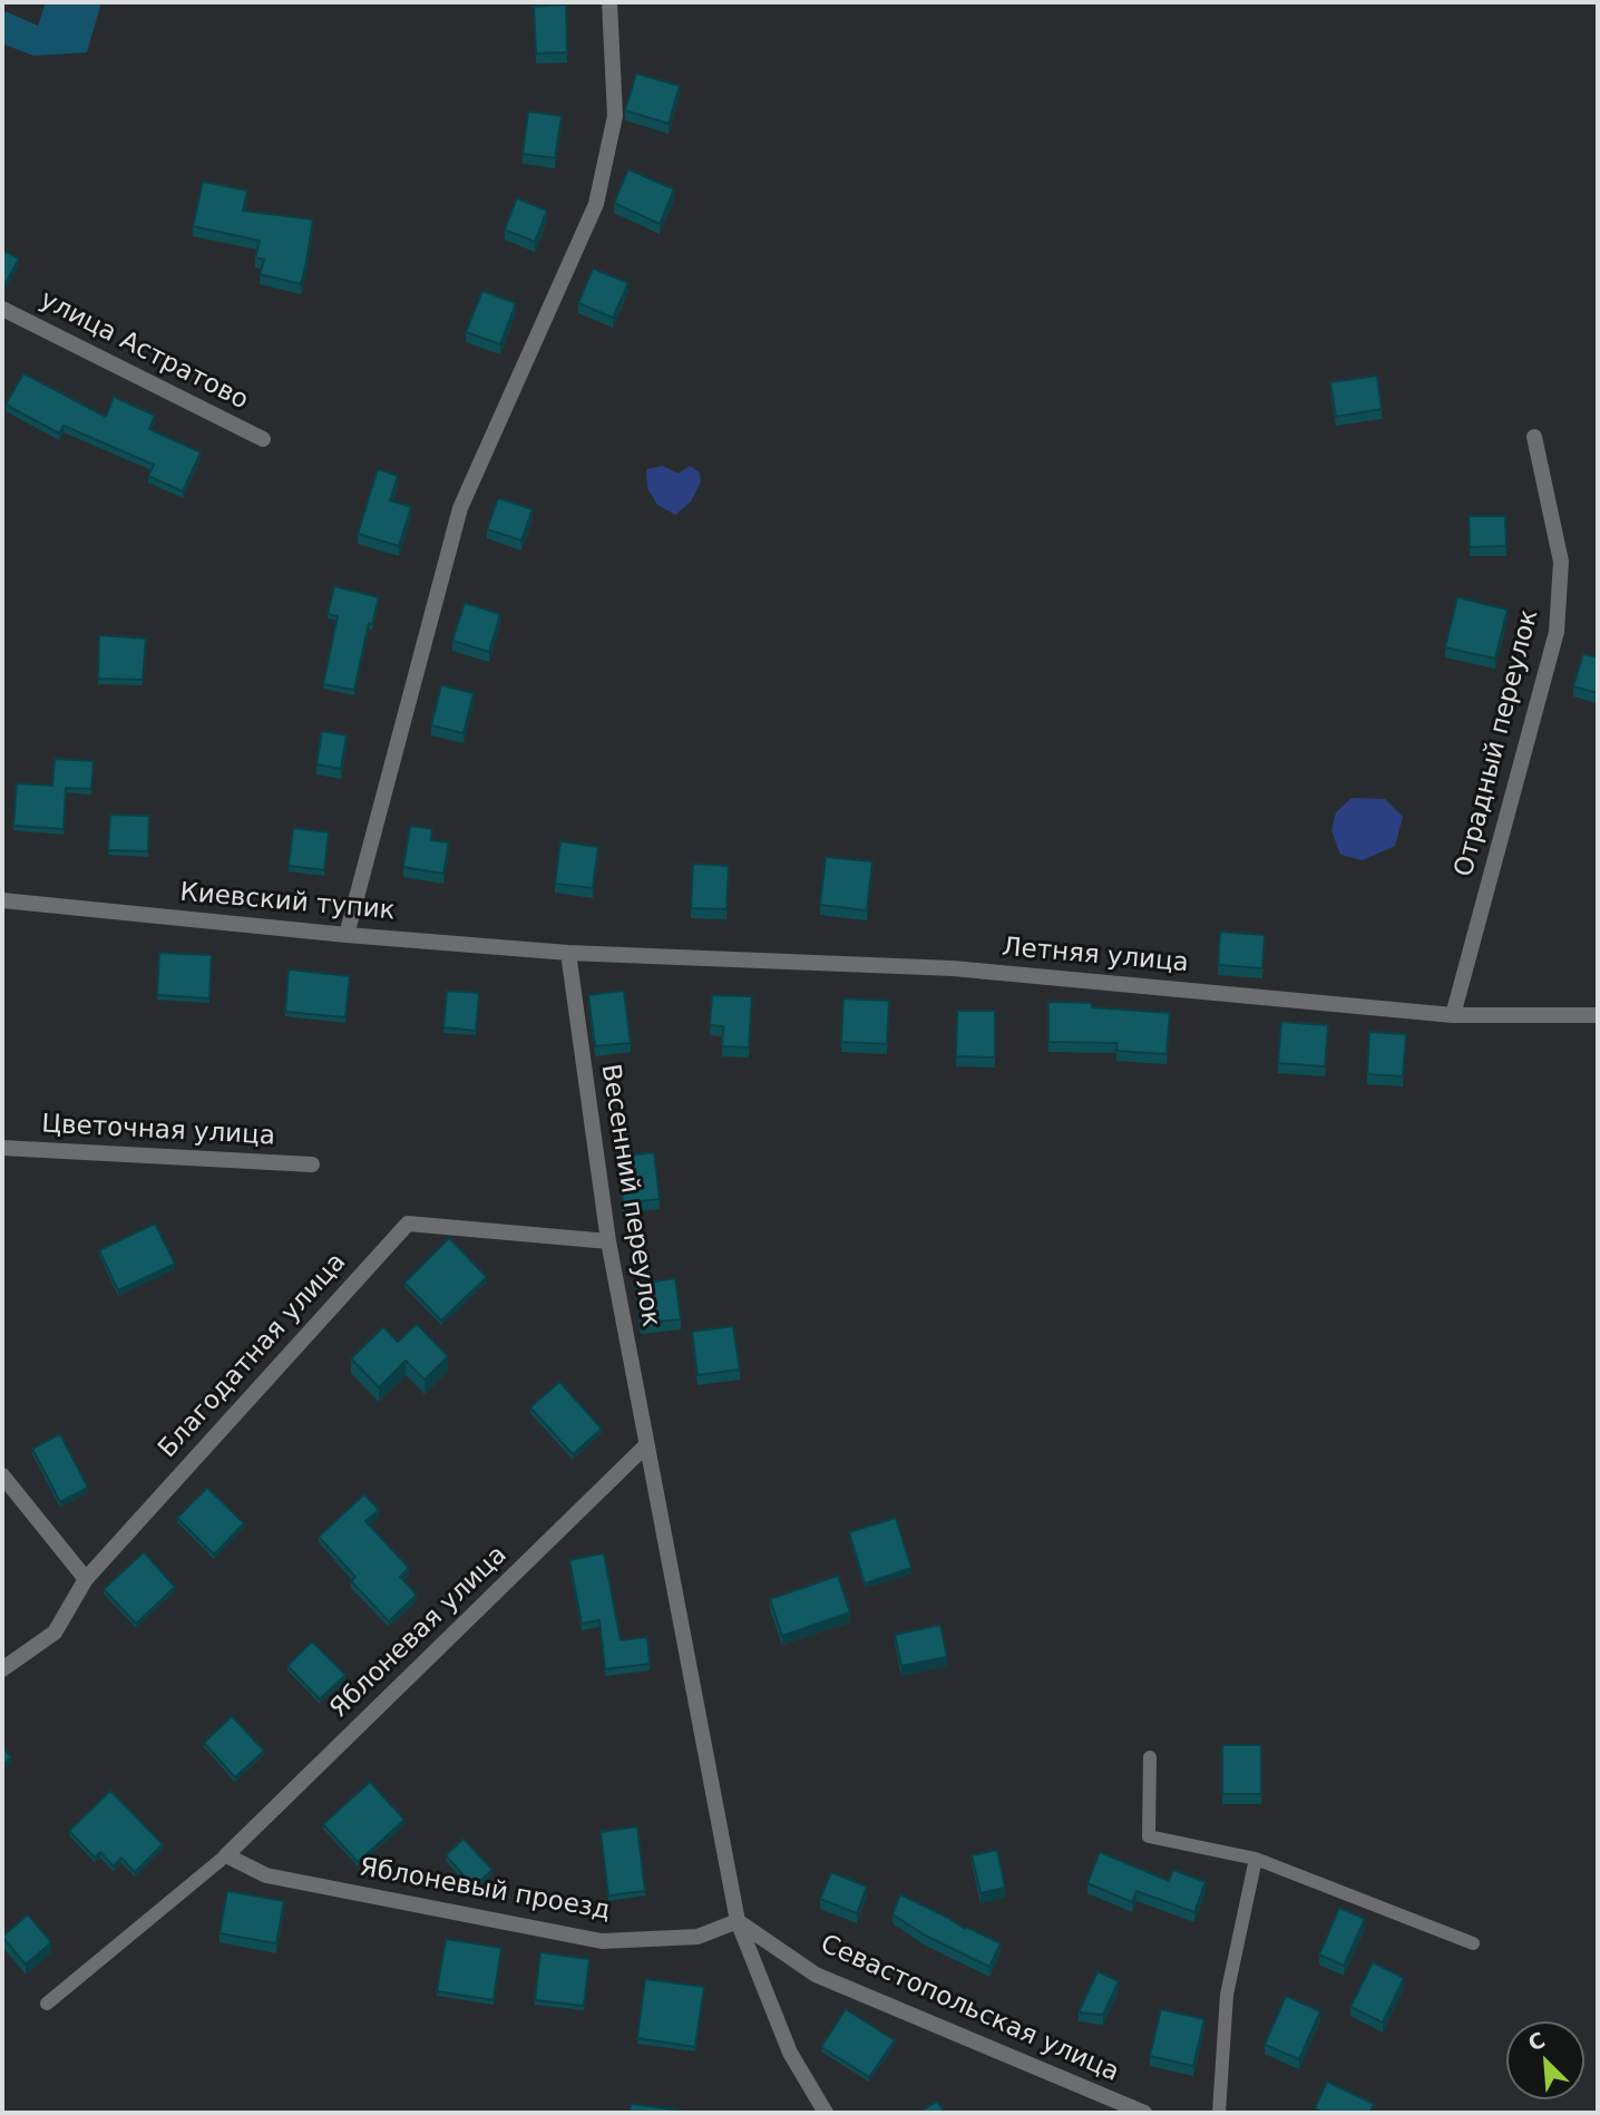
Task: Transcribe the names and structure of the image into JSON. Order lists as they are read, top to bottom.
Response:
{
  "streets": {
    "street": [
      "улица Астратово",
      "Отрадный переулок",
      "Киевский тупик",
      "Летняя улица",
      "Цветочная улица",
      "Весенний переулок",
      "Благодатная улица",
      "Яблоневая улица",
      "Яблоневый проезд",
      "Севастопольская улица"
    ]
  },
  "crossings": [
    ["Отрадный переулок", "Летняя улица"],
    ["Киевский тупик", "Летняя улица"],
    ["Киевский тупик", "Весенний переулок"],
    ["Весенний переулок", "Благодатная улица"],
    ["Весенний переулок", "Яблоневая улица"],
    ["Весенний переулок", "Яблоневый проезд"],
    ["Весенний переулок", "Севастопольская улица"],
    ["Яблоневая улица", "Яблоневый проезд"],
    ["Яблоневый проезд", "Севастопольская улица"]
  ],
  "north": "top left"
}
